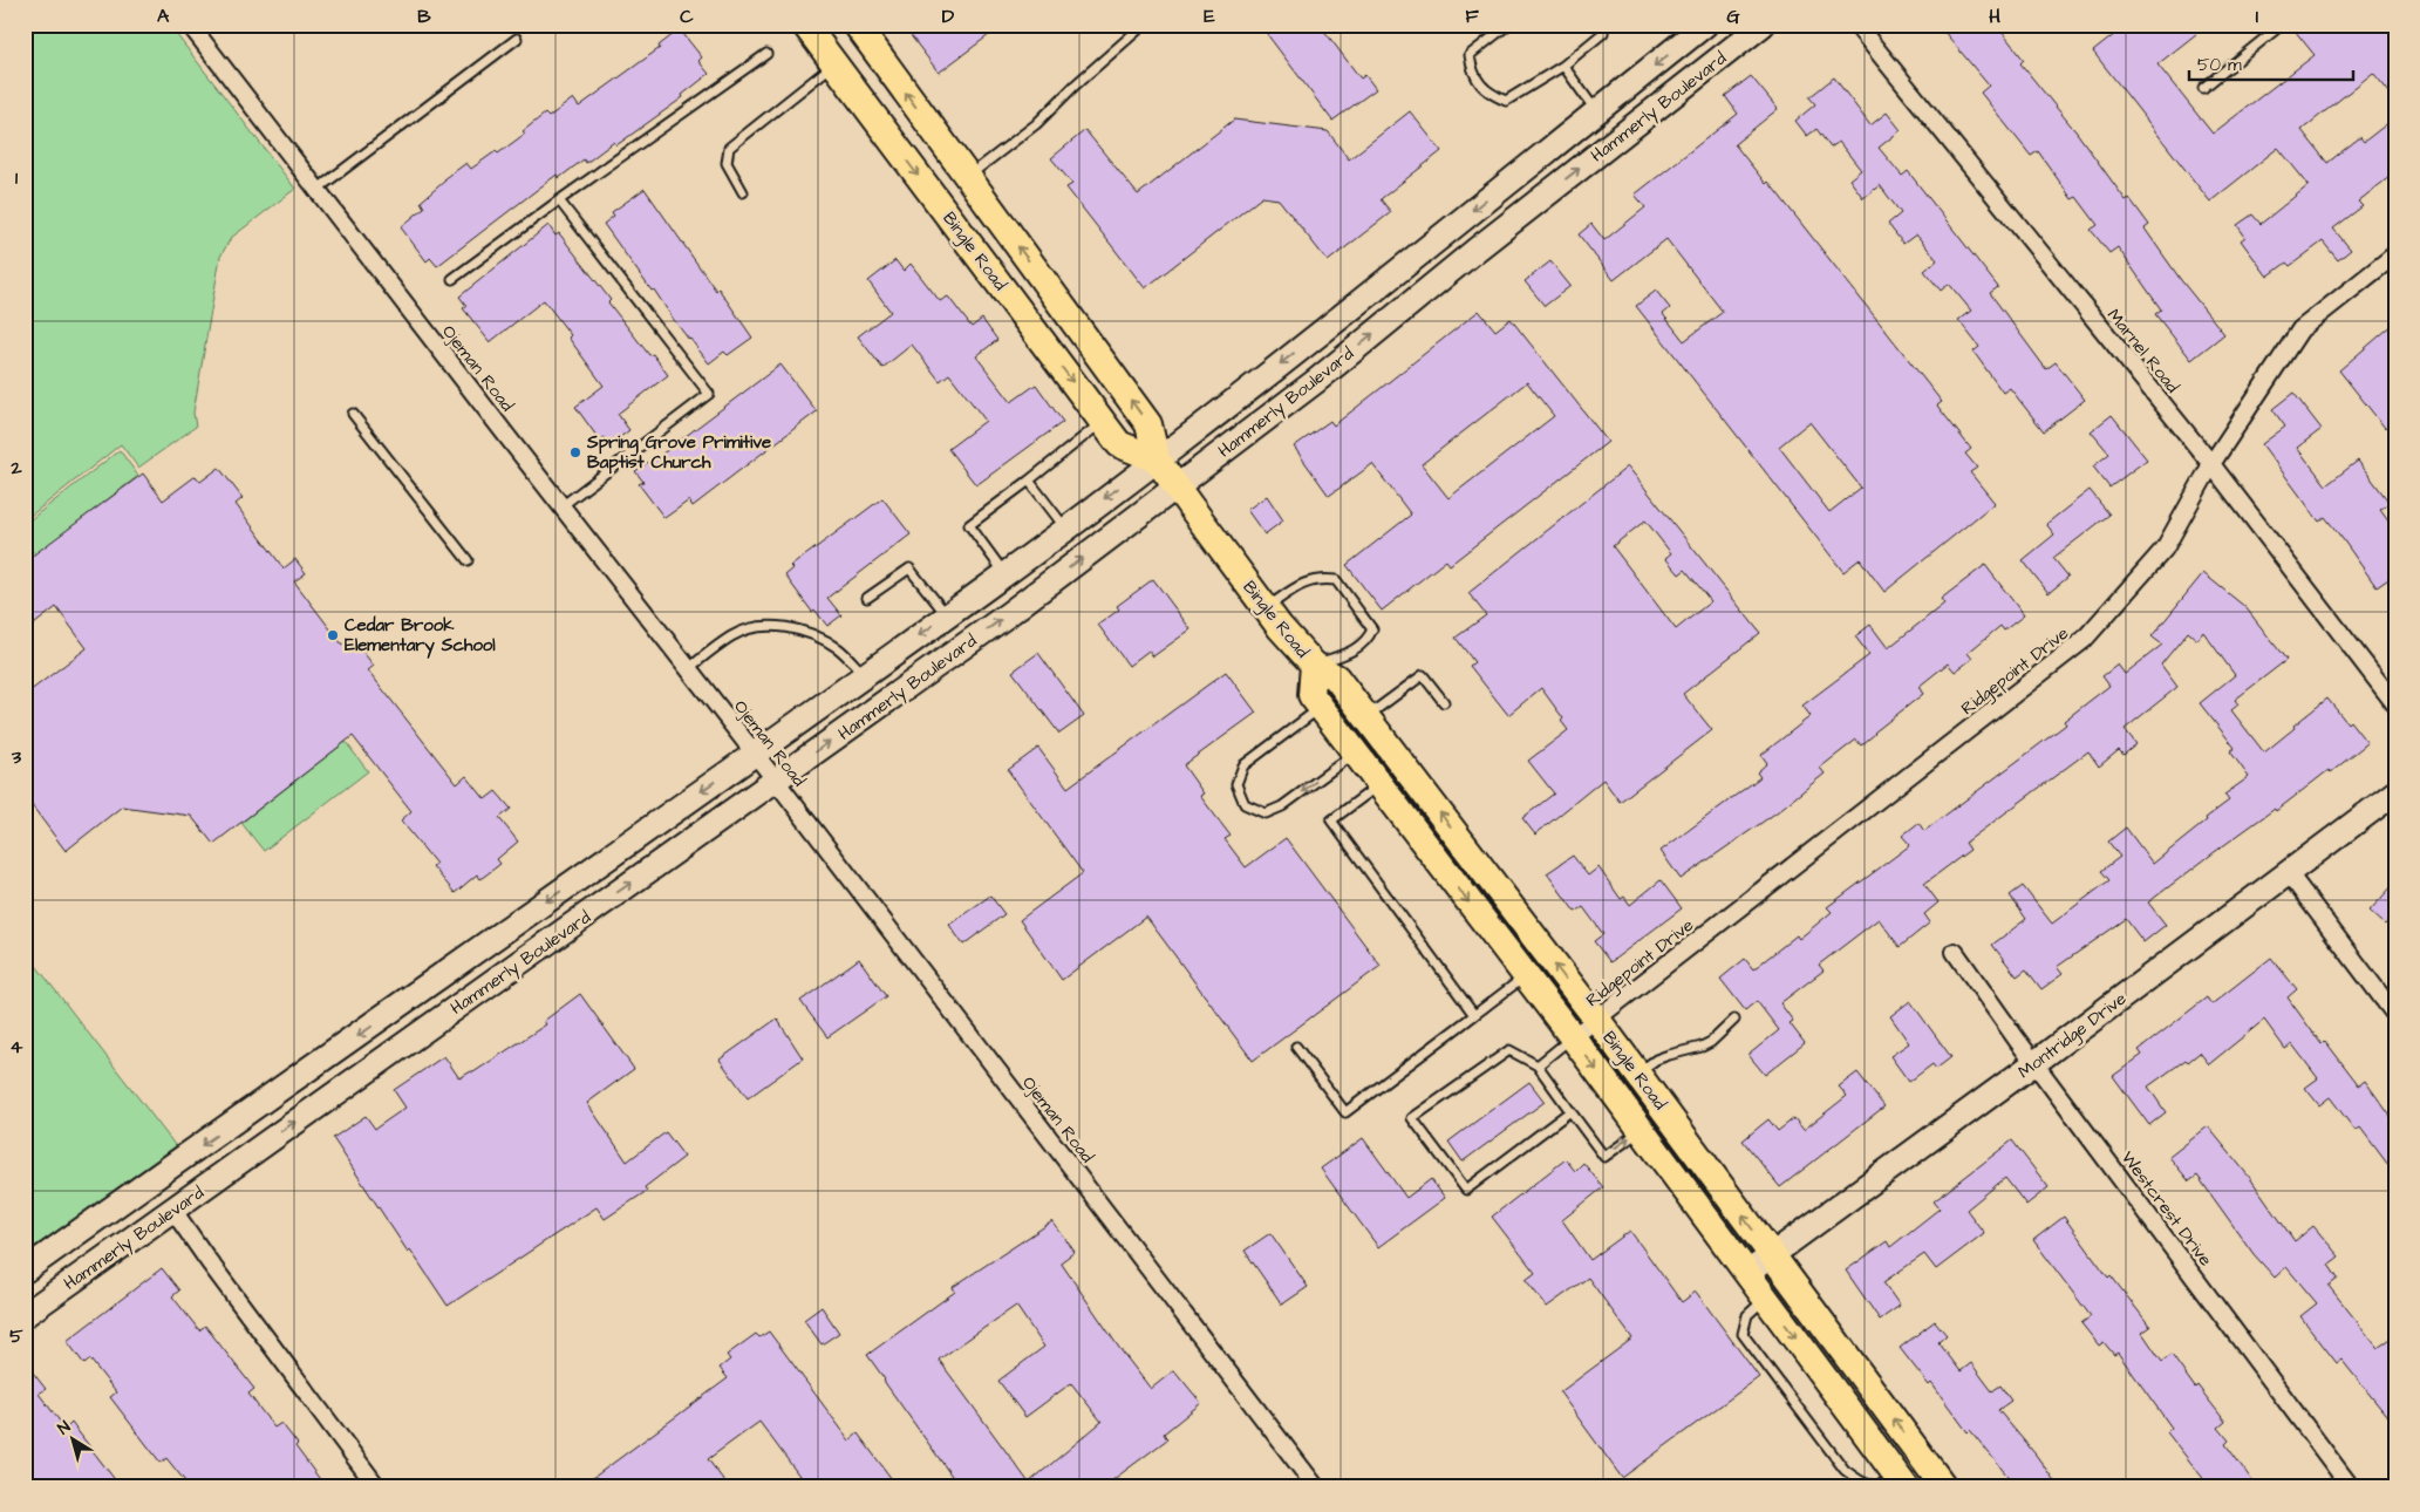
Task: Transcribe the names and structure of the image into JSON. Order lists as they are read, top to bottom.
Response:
{
  "streets": {
    "main road": ["Hammerly Boulevard", "Bingle Road", "Montridge Drive"],
    "street": [
      "Marnel Road",
      "Ojeman Road",
      "Ridgepoint Drive",
      "Westcrest Drive"
    ]
  },
  "crossings": [
    ["Hammerly Boulevard", "Bingle Road"],
    ["Hammerly Boulevard", "Ojeman Road"],
    ["Bingle Road", "Ridgepoint Drive"],
    ["Bingle Road", "Montridge Drive"],
    ["Marnel Road", "Ridgepoint Drive"],
    ["Montridge Drive", "Westcrest Drive"]
  ],
  "places": ["Spring Grove Primitive Baptist Church", "Cedar Brook Elementary School"],
  "scale_bar": "50 m",
  "north": "top left",
  "grid": {
    "columns": [
      "A",
      "B",
      "C",
      "D",
      "E",
      "F",
      "G",
      "H",
      "I"
    ],
    "rows": [
      "1",
      "2",
      "3",
      "4",
      "5"
    ]
  }
}
